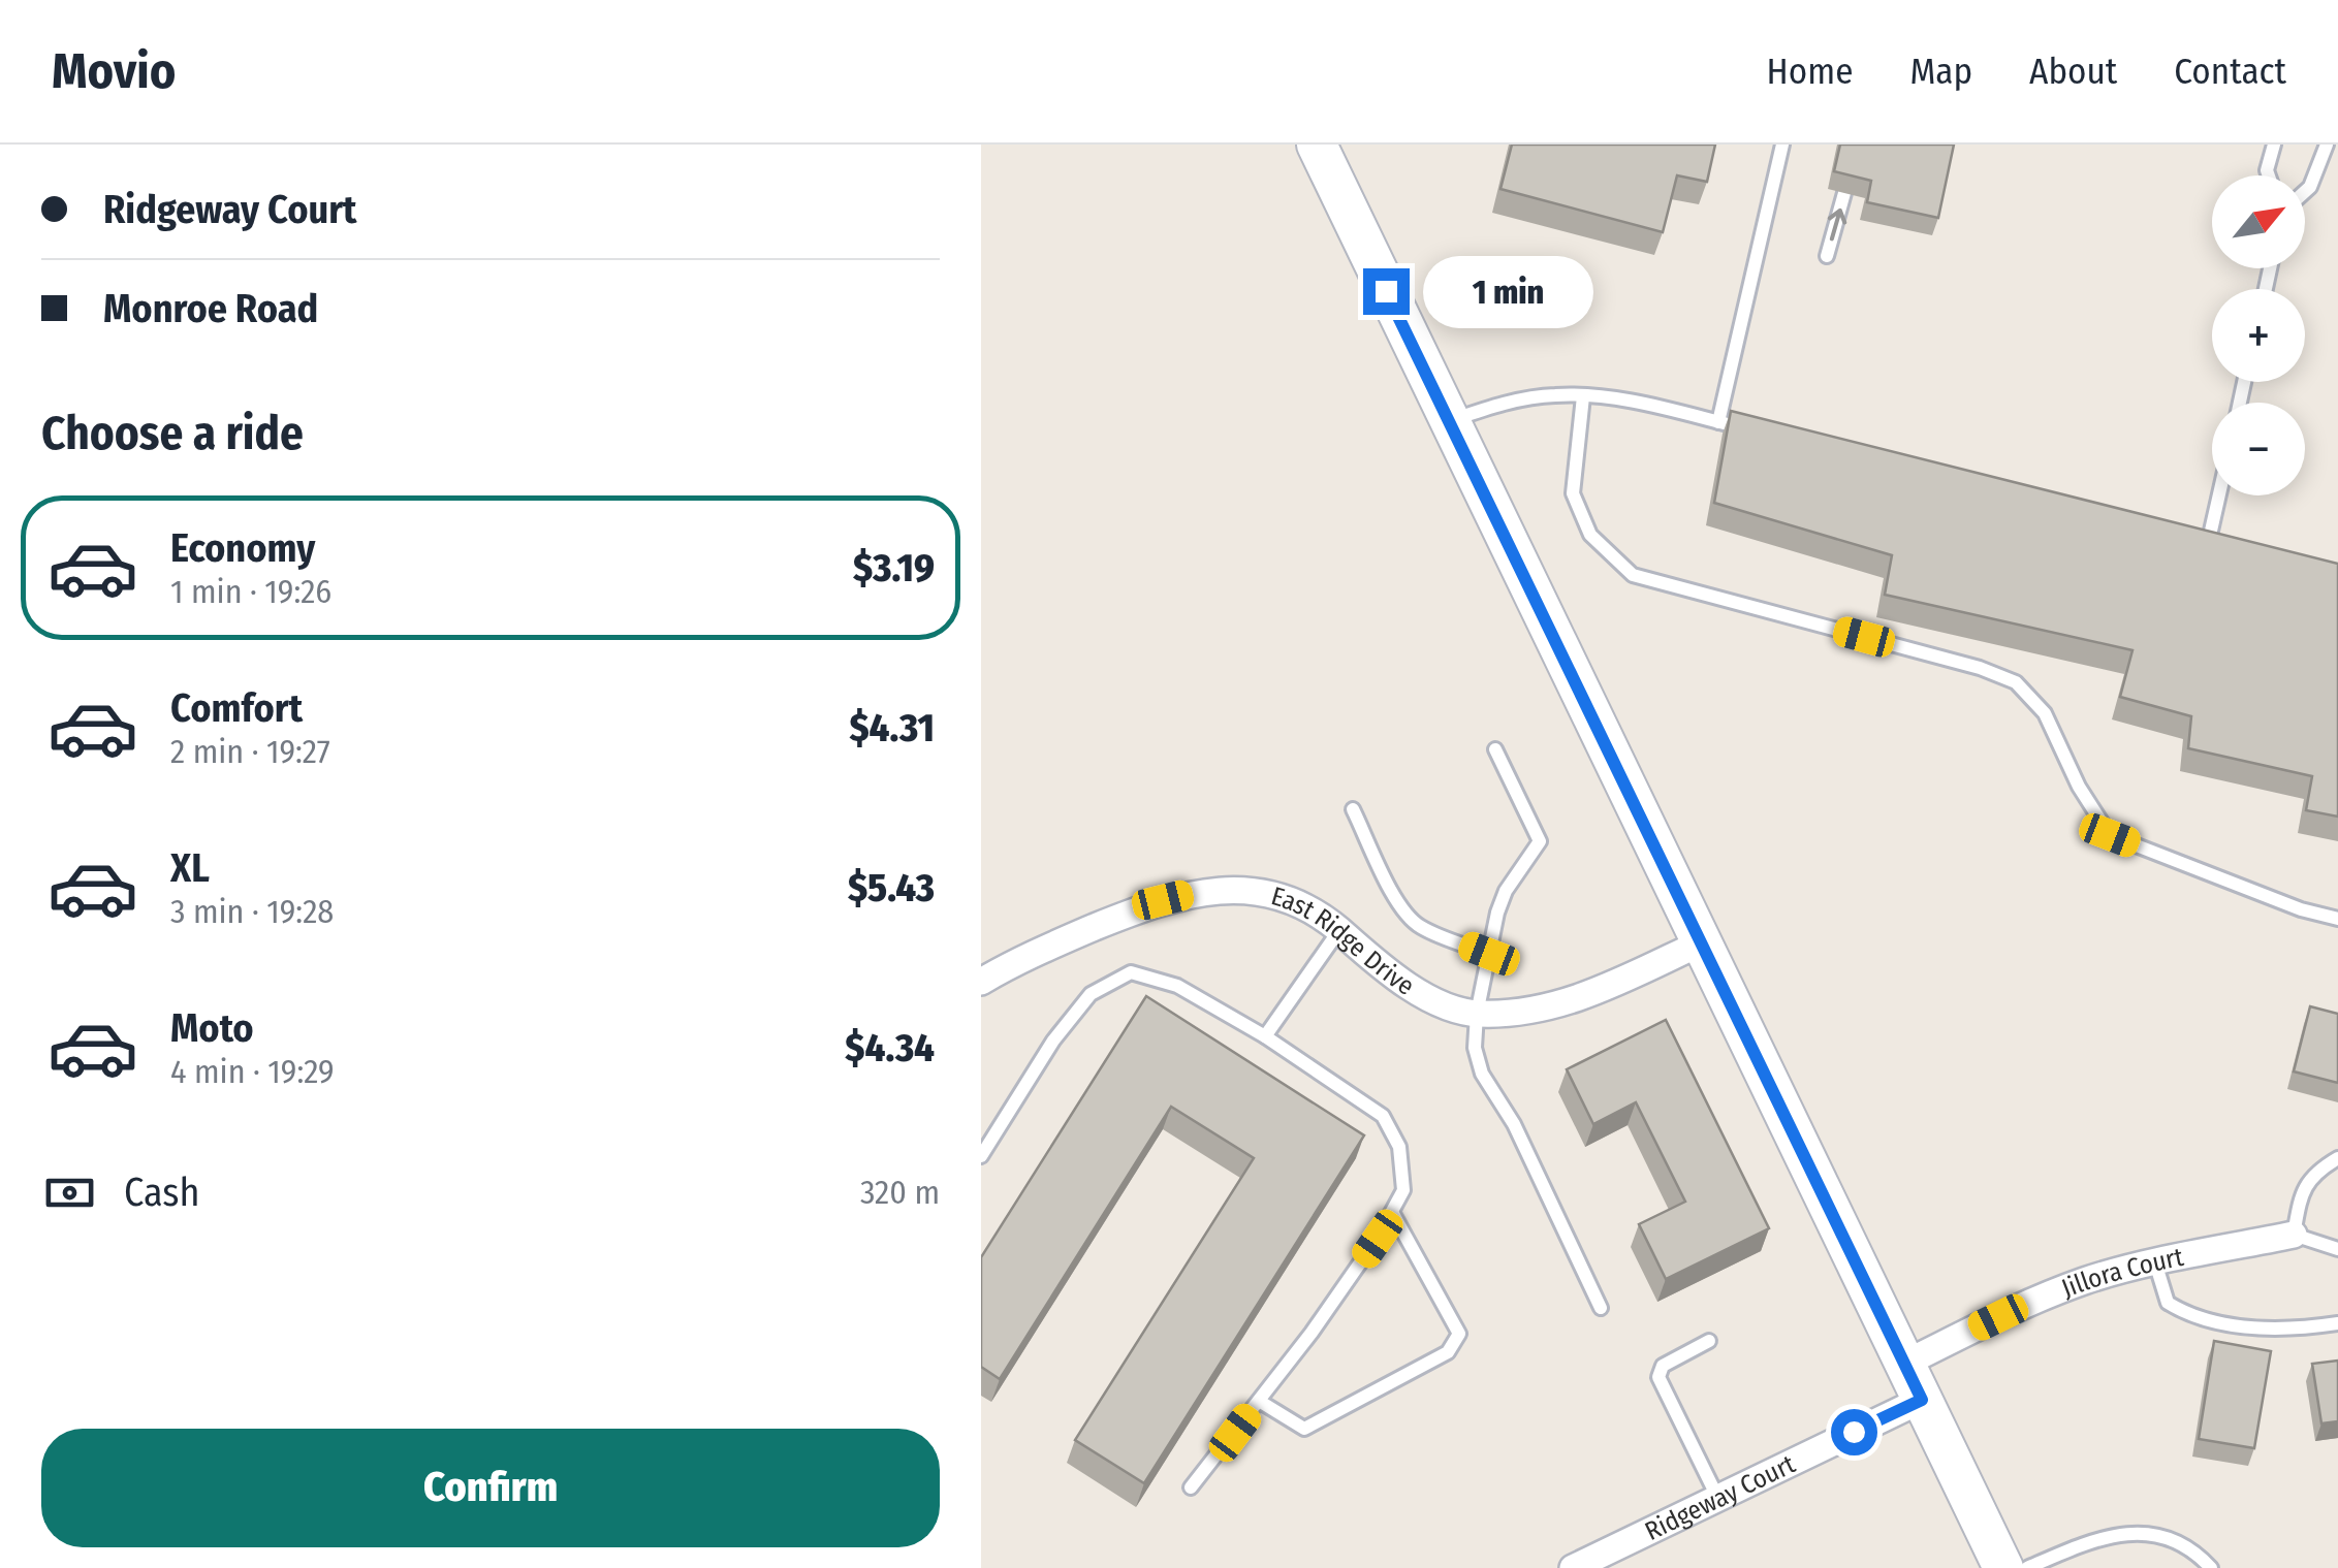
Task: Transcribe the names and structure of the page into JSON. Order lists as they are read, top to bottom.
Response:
{
  "streets": {
    "street": ["East Ridge Drive", "Jillora Court", "Ridgeway Court"]
  },
  "north": "top right",
  "page": {
    "header": "Movio",
    "nav": [
      "Home",
      "Map",
      "About",
      "Contact"
    ],
    "banner": ["Ridgeway Court", "Monroe Road"],
    "map_buttons": ["+", "−"],
    "bubble": "1 min",
    "heading": "Choose a ride",
    "list": [
      {
        "name": "Economy",
        "note": "1 min · 19:26",
        "value": "$3.19"
      },
      {
        "name": "Comfort",
        "note": "2 min · 19:27",
        "value": "$4.31"
      },
      {
        "name": "XL",
        "note": "3 min · 19:28",
        "value": "$5.43"
      },
      {
        "name": "Moto",
        "note": "4 min · 19:29",
        "value": "$4.34"
      }
    ],
    "pay": ["Cash", "320 m"],
    "buttons": "Confirm"
  }
}
